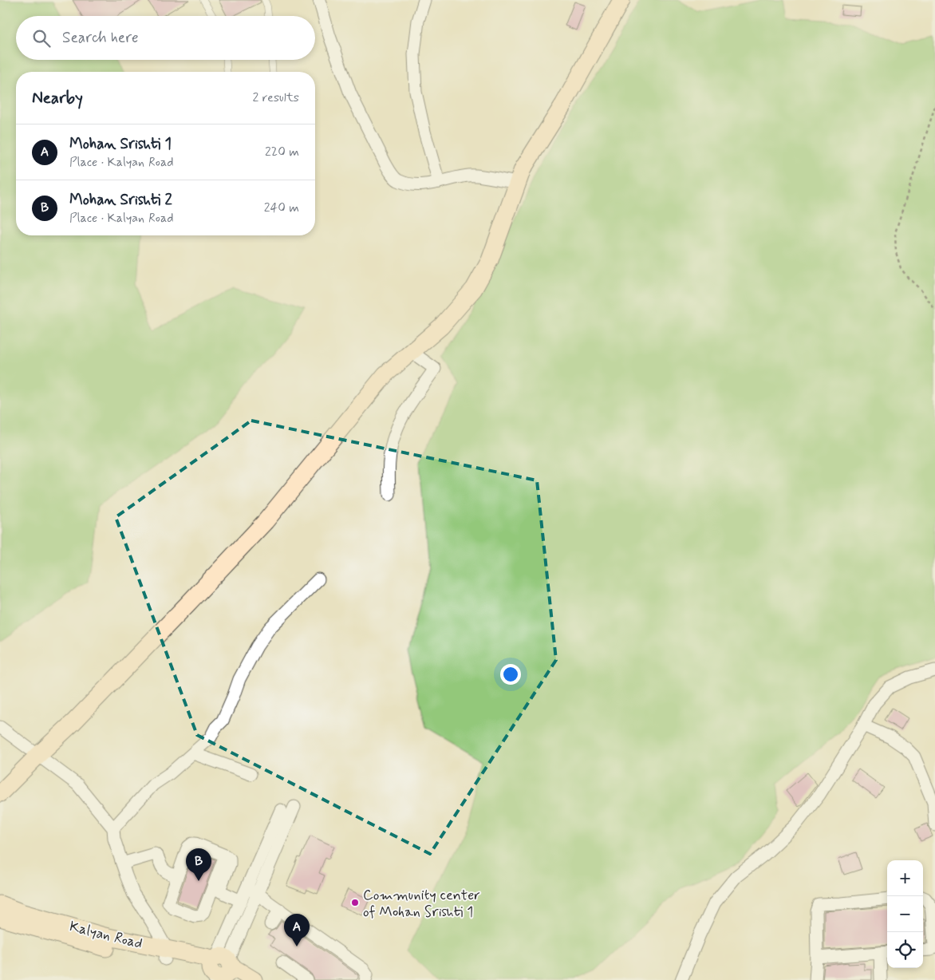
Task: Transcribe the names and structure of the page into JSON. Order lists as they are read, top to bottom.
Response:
{
  "streets": {
    "street": ["Kalyan Road"]
  },
  "places": ["Community center of Mohan Srishti 1"],
  "page": {
    "search": "Search here",
    "heading": ["Nearby", "2 results"],
    "list": [
      {
        "mark": "A",
        "name": "Mohan Srishti 1",
        "note": "Place · Kalyan Road",
        "value": "220 m"
      },
      {
        "mark": "B",
        "name": "Mohan Srishti 2",
        "note": "Place · Kalyan Road",
        "value": "240 m"
      }
    ],
    "pins": ["B", "A"],
    "map_buttons": ["+", "−"]
  }
}
